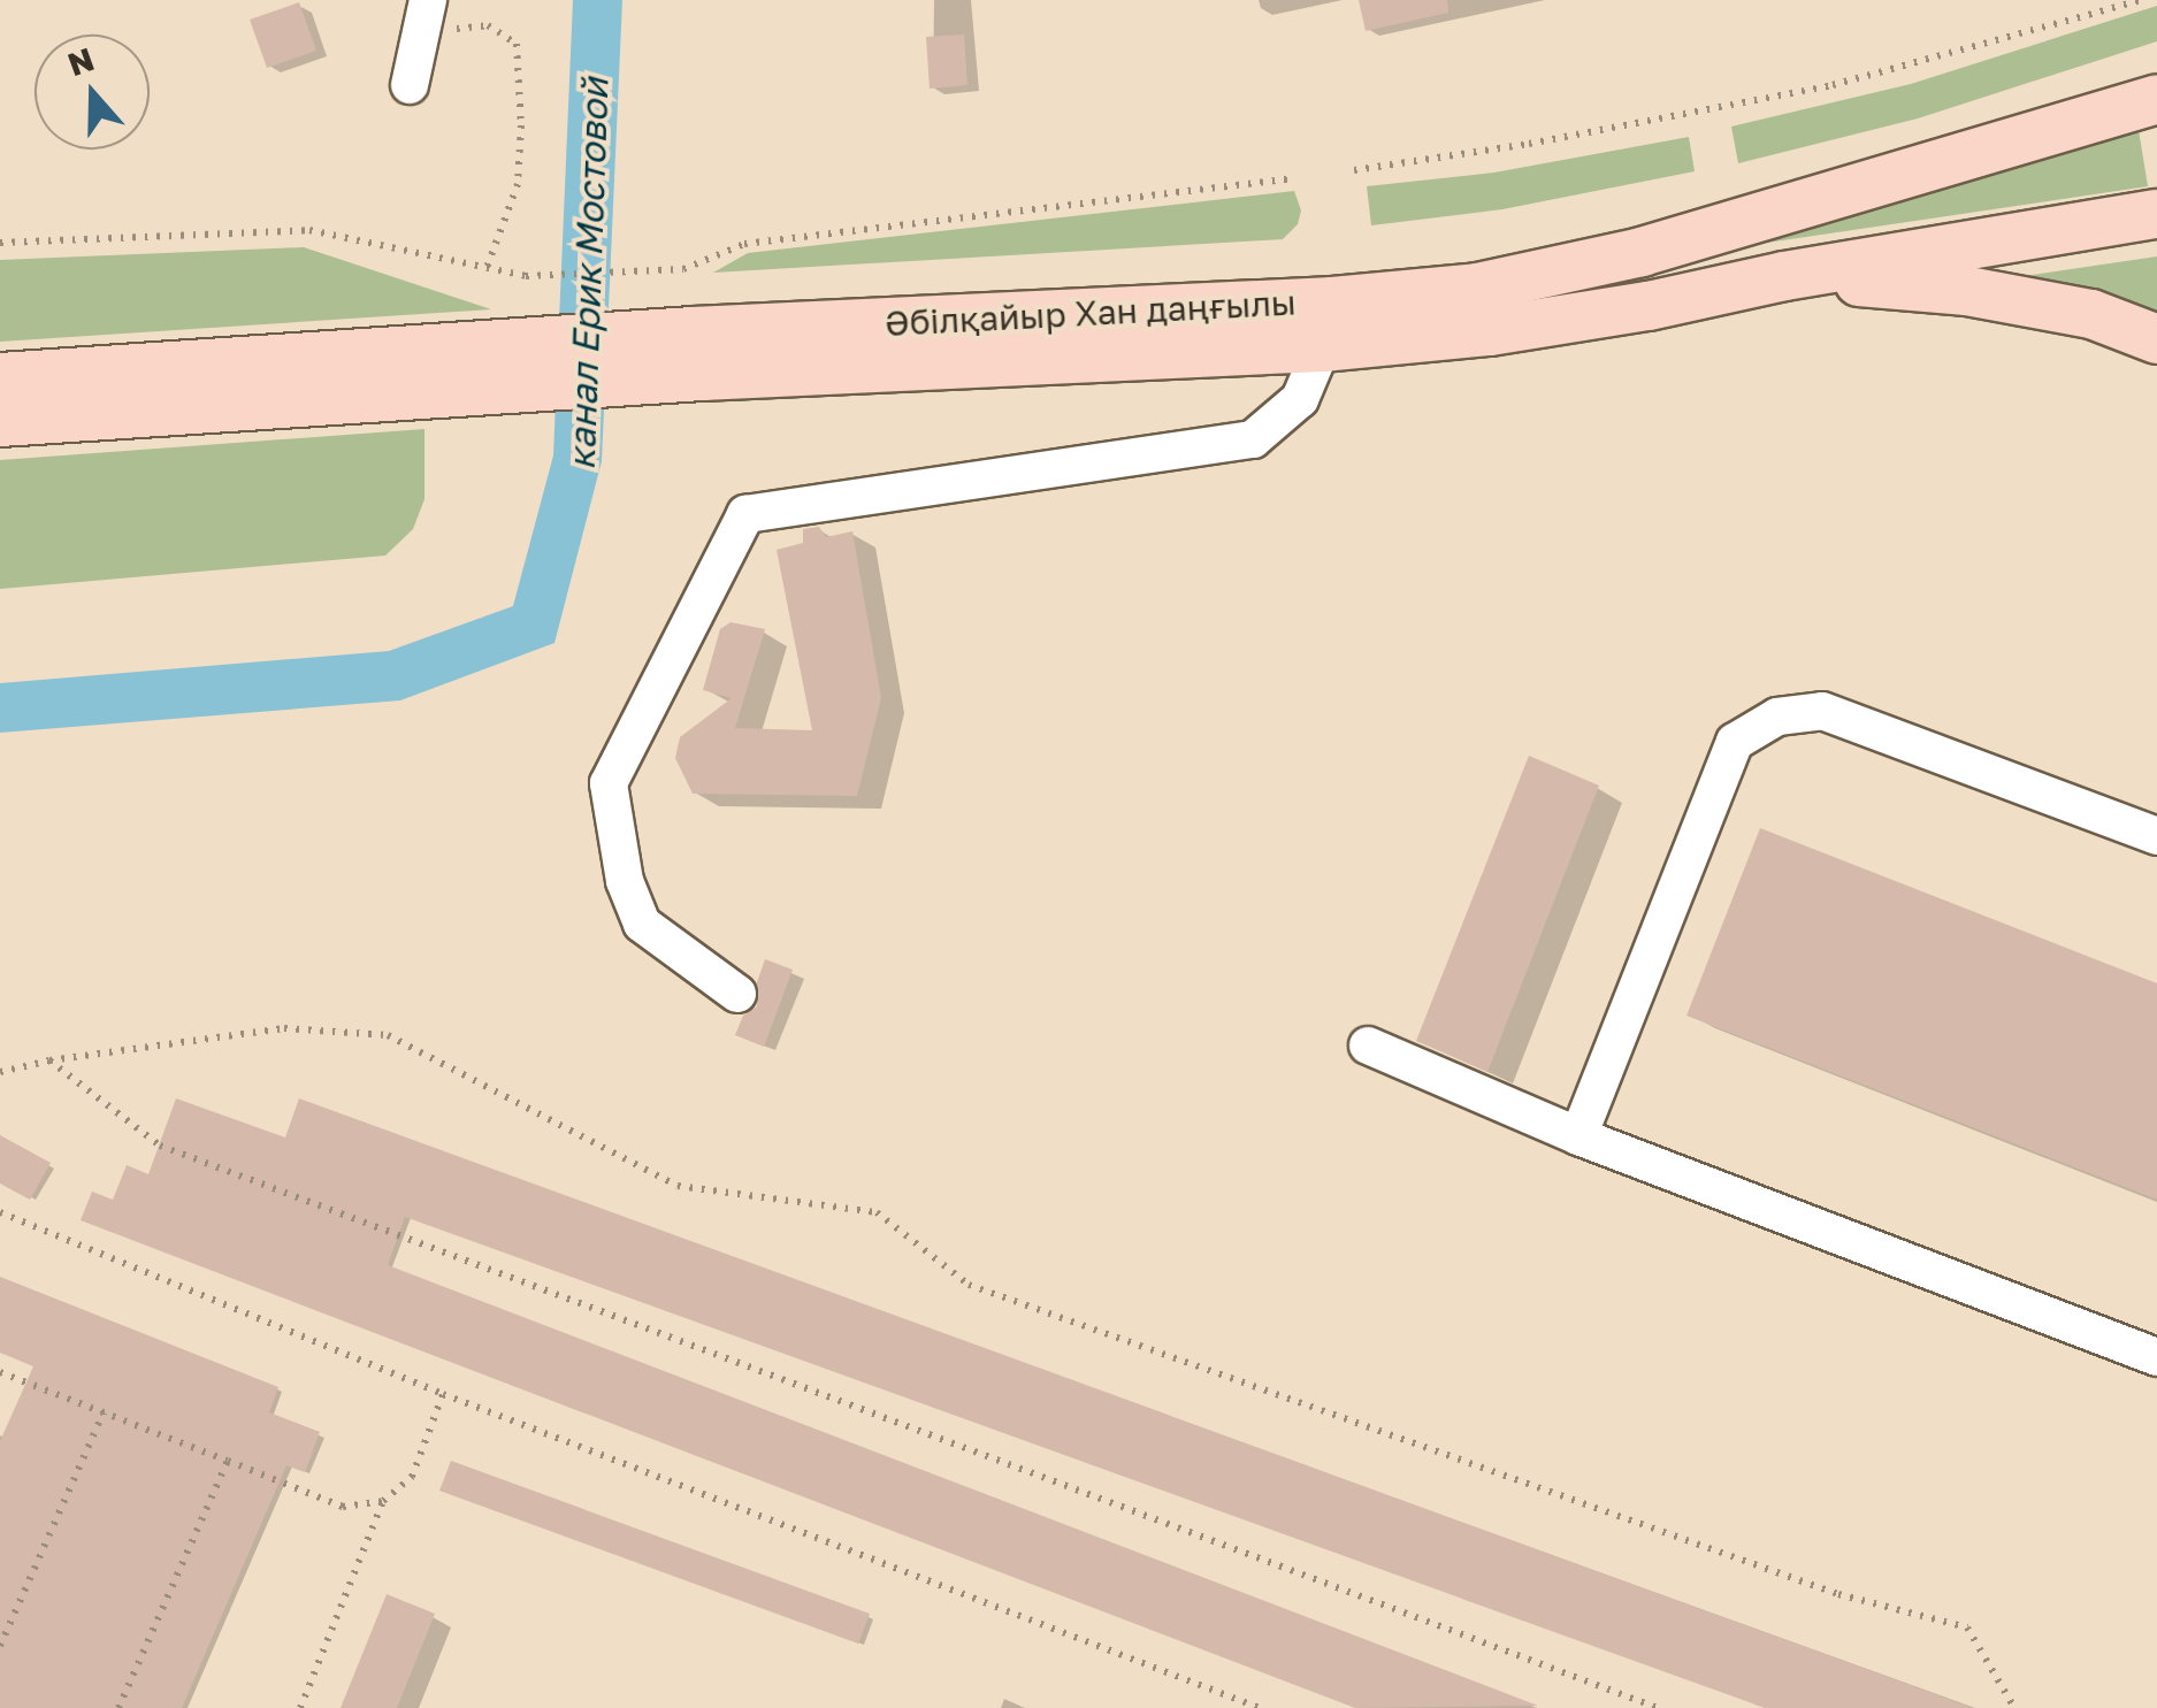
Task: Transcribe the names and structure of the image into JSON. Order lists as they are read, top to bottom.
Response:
{
  "streets": {
    "main road": ["Әбілқайыр Хан даңғылы"]
  },
  "water": ["канал Ерик Мостовой"],
  "north": "top"
}
